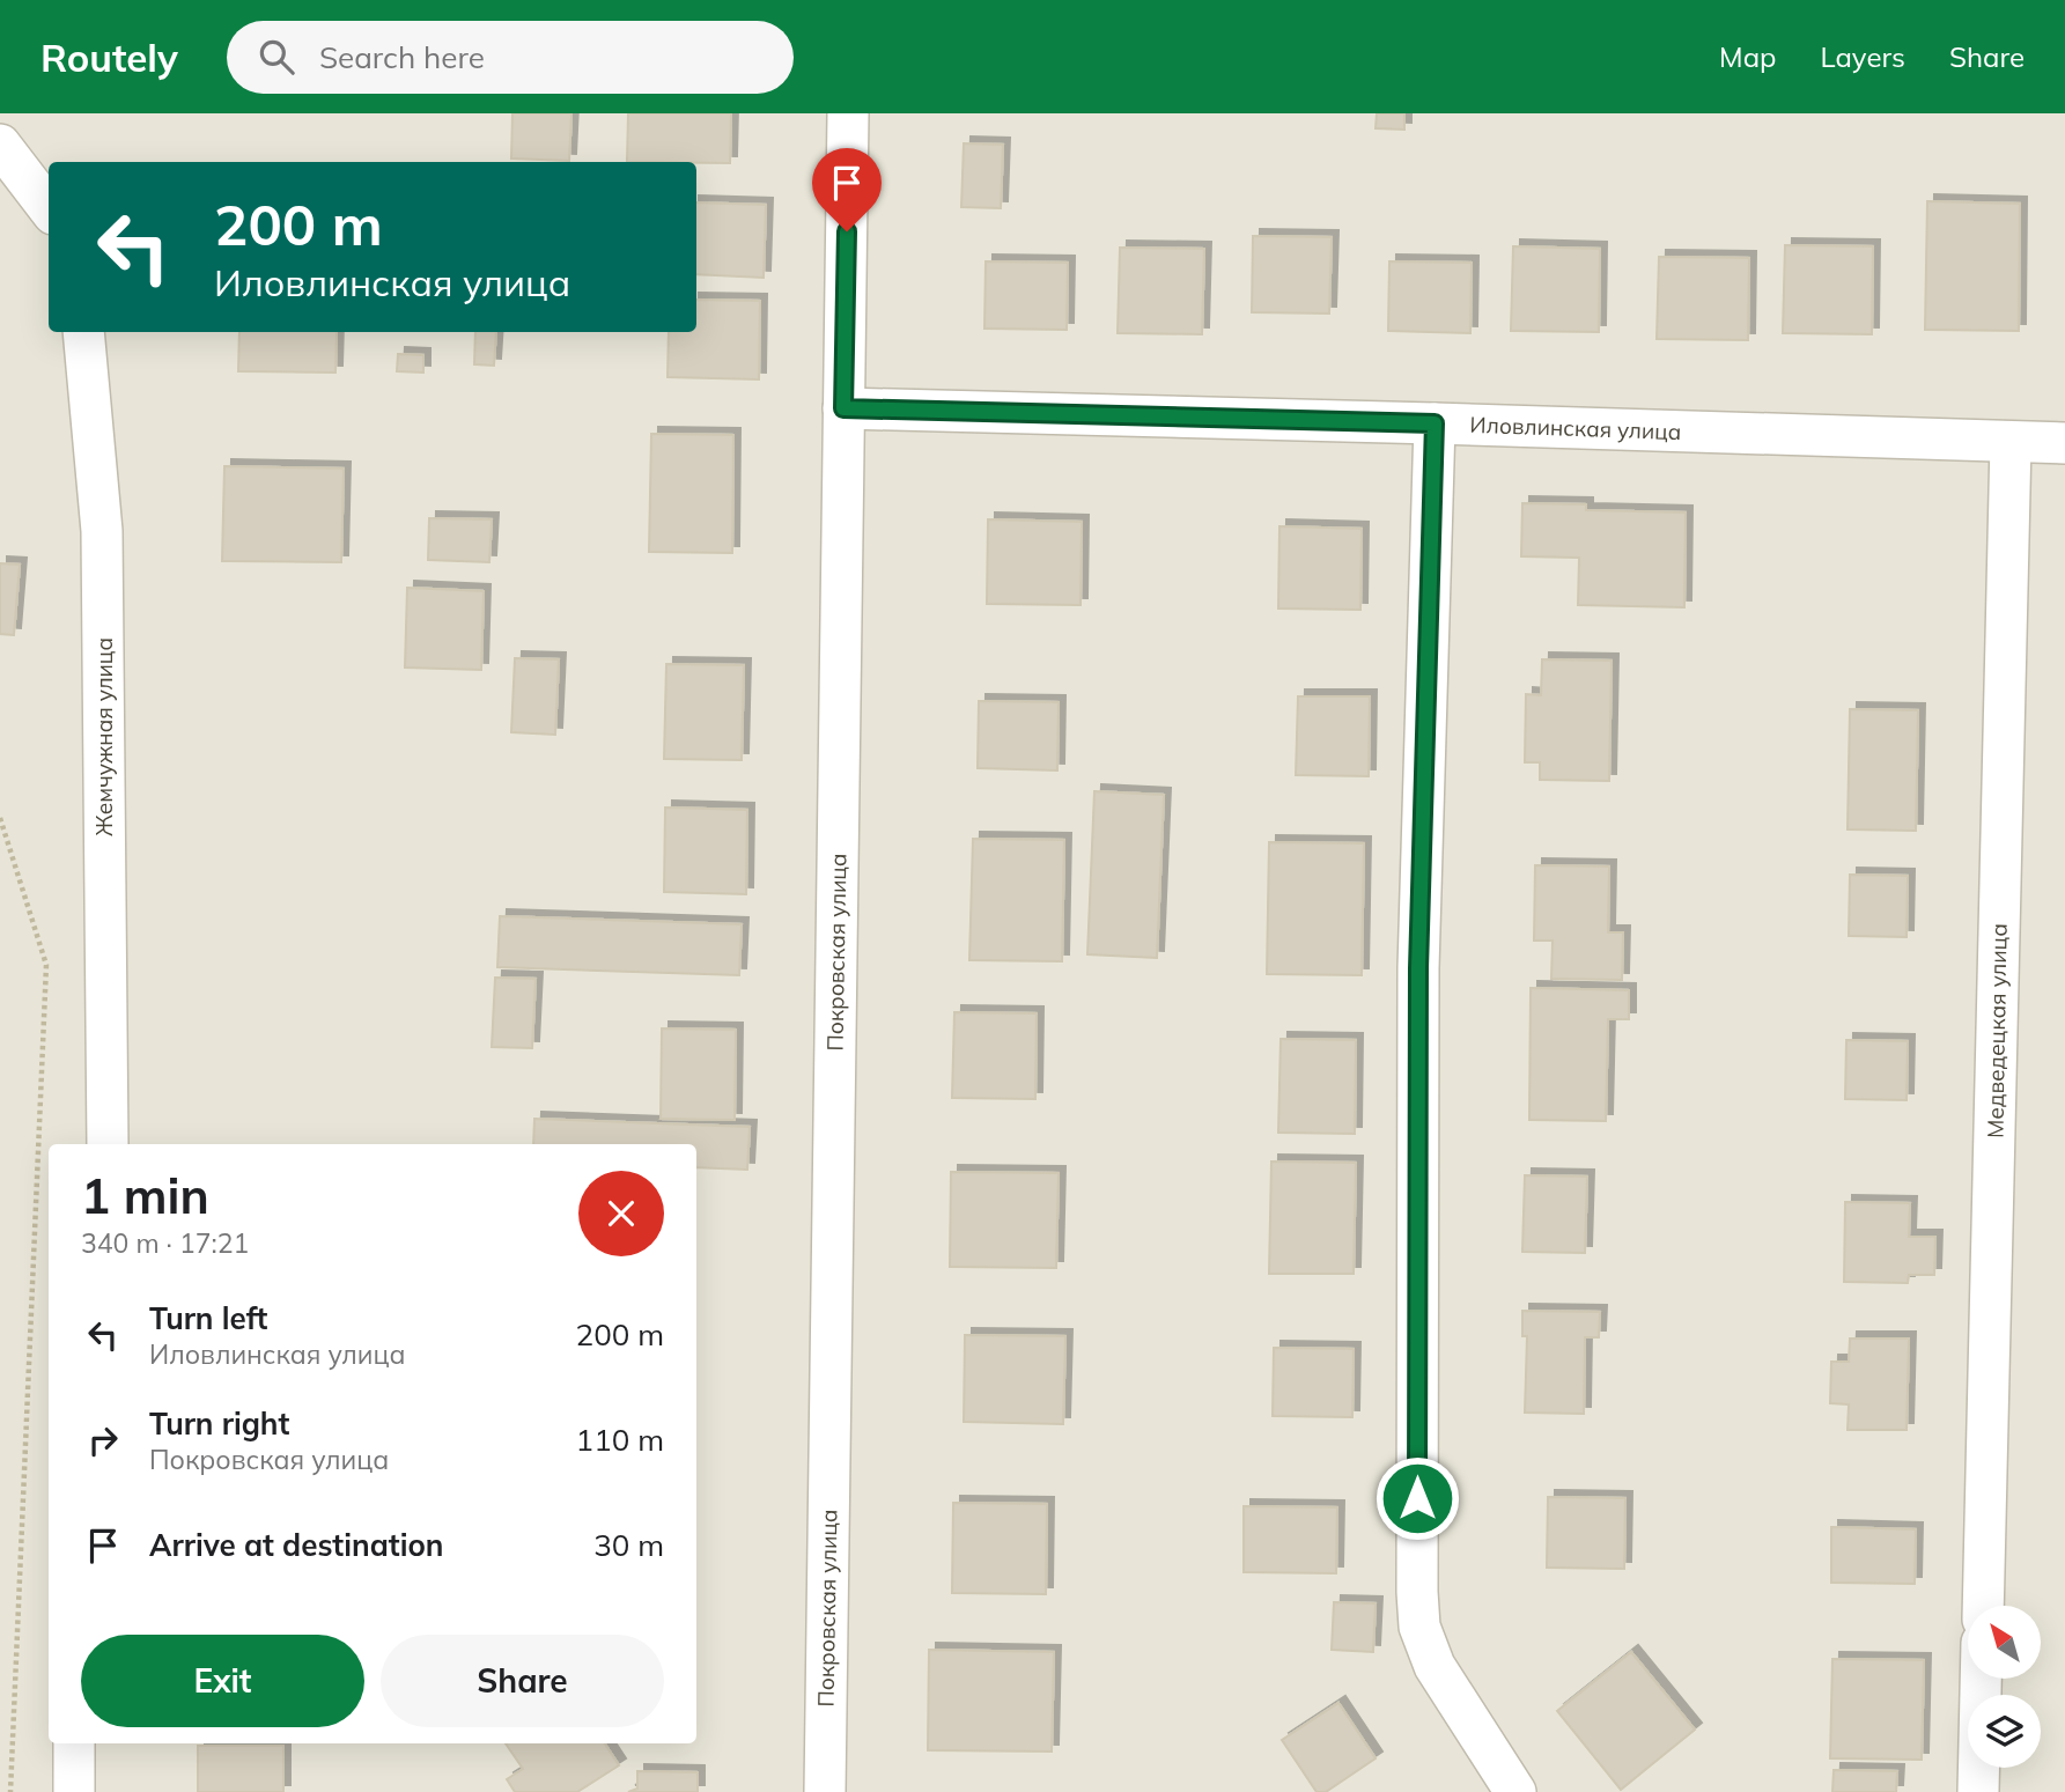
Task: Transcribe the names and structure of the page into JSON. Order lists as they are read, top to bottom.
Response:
{
  "streets": {
    "street": [
      "Иловлинская улица",
      "Жемчужная улица",
      "Покровская улица",
      "Медведецкая улица"
    ]
  },
  "crossings": [
    ["Иловлинская улица", "Покровская улица"],
    ["Иловлинская улица", "Медведецкая улица"]
  ],
  "north": "top left",
  "page": {
    "header": "Routely",
    "search": "Search here",
    "nav": ["Map", "Layers", "Share"],
    "turn": ["200 m", "Иловлинская улица"],
    "heading": ["1 min", "340 m · 17:21"],
    "list": [
      {
        "name": "Turn left",
        "note": "Иловлинская улица",
        "value": "200 m"
      },
      {
        "name": "Turn right",
        "note": "Покровская улица",
        "value": "110 m"
      },
      {
        "name": "Arrive at destination",
        "value": "30 m"
      }
    ],
    "buttons": ["Exit", "Share"]
  }
}
